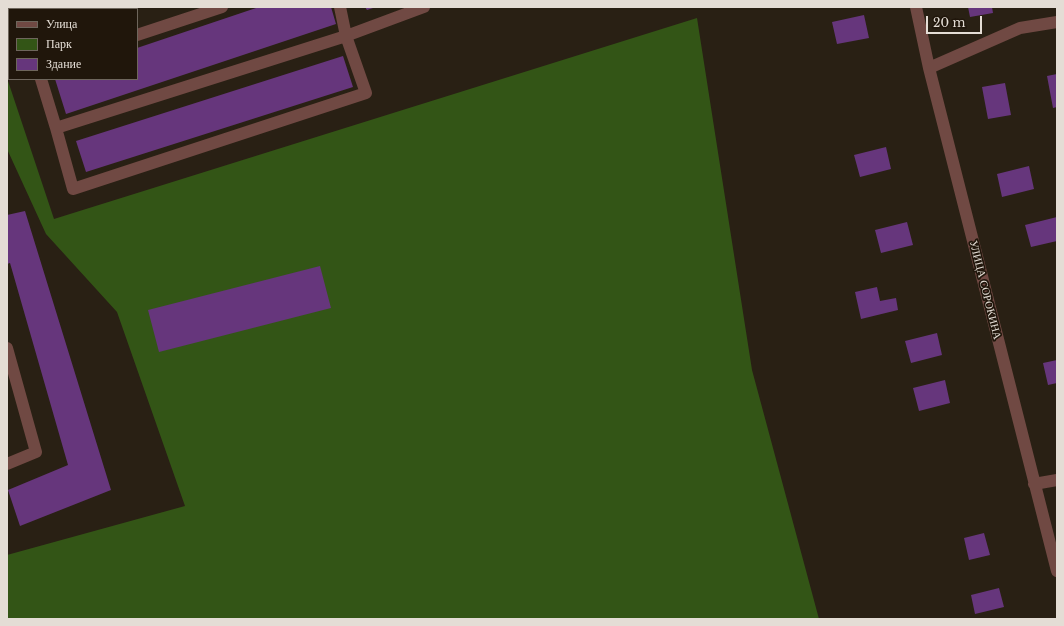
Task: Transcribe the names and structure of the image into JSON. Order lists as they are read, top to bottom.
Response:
{
  "streets": {
    "street": ["УЛИЦА СОРОКИНА"]
  },
  "legend": ["Улица", "Парк", "Здание"],
  "scale_bar": "20 m"
}
